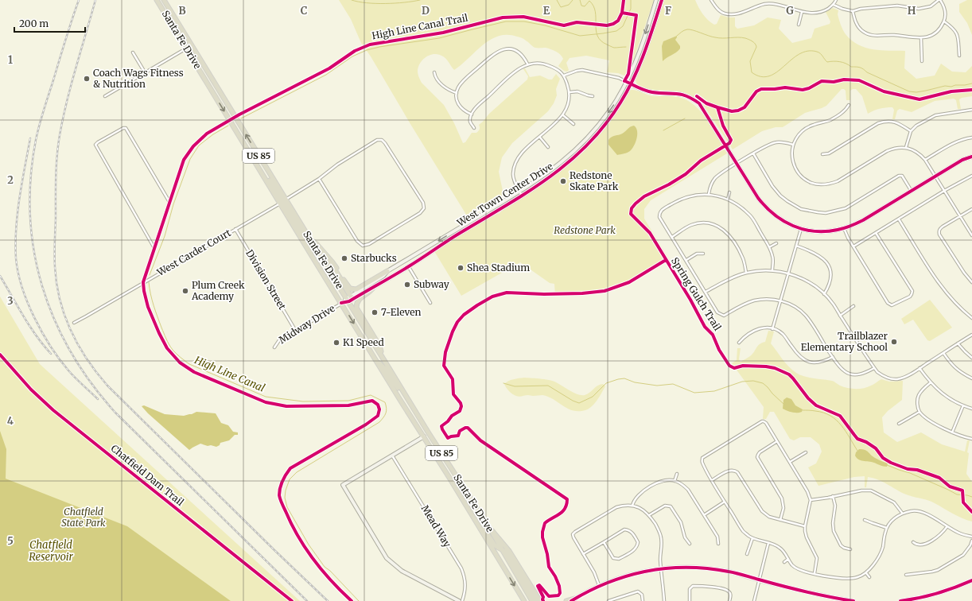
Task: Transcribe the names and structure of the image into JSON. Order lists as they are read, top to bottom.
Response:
{
  "streets": {
    "highway": ["Santa Fe Drive", "US 85"],
    "street": [
      "West Town Center Drive",
      "West Carder Court",
      "Division Street",
      "Midway Drive",
      "Mead Way"
    ],
    "cycle path": ["High Line Canal Trail", "Spring Gulch Trail", "Chatfield Dam Trail"]
  },
  "crossings": [
    ["Santa Fe Drive", "West Town Center Drive"],
    ["Santa Fe Drive", "West Carder Court"],
    ["Santa Fe Drive", "Midway Drive"],
    ["West Town Center Drive", "Midway Drive"],
    ["West Carder Court", "Division Street"],
    ["Division Street", "Midway Drive"]
  ],
  "water": ["High Line Canal", "Chatfield Reservoir"],
  "parks": ["Redstone Park", "Chatfield State Park"],
  "places": [
    "Coach Wags Fitness & Nutrition",
    "Redstone Skate Park",
    "Starbucks",
    "Shea Stadium",
    "Subway",
    "Plum Creek Academy",
    "7-Eleven",
    "Trailblazer Elementary School",
    "K1 Speed"
  ],
  "scale_bar": "200 m",
  "grid": {
    "columns": [
      "B",
      "C",
      "D",
      "E",
      "F",
      "G",
      "H"
    ],
    "rows": [
      "1",
      "2",
      "3",
      "4",
      "5"
    ]
  }
}
